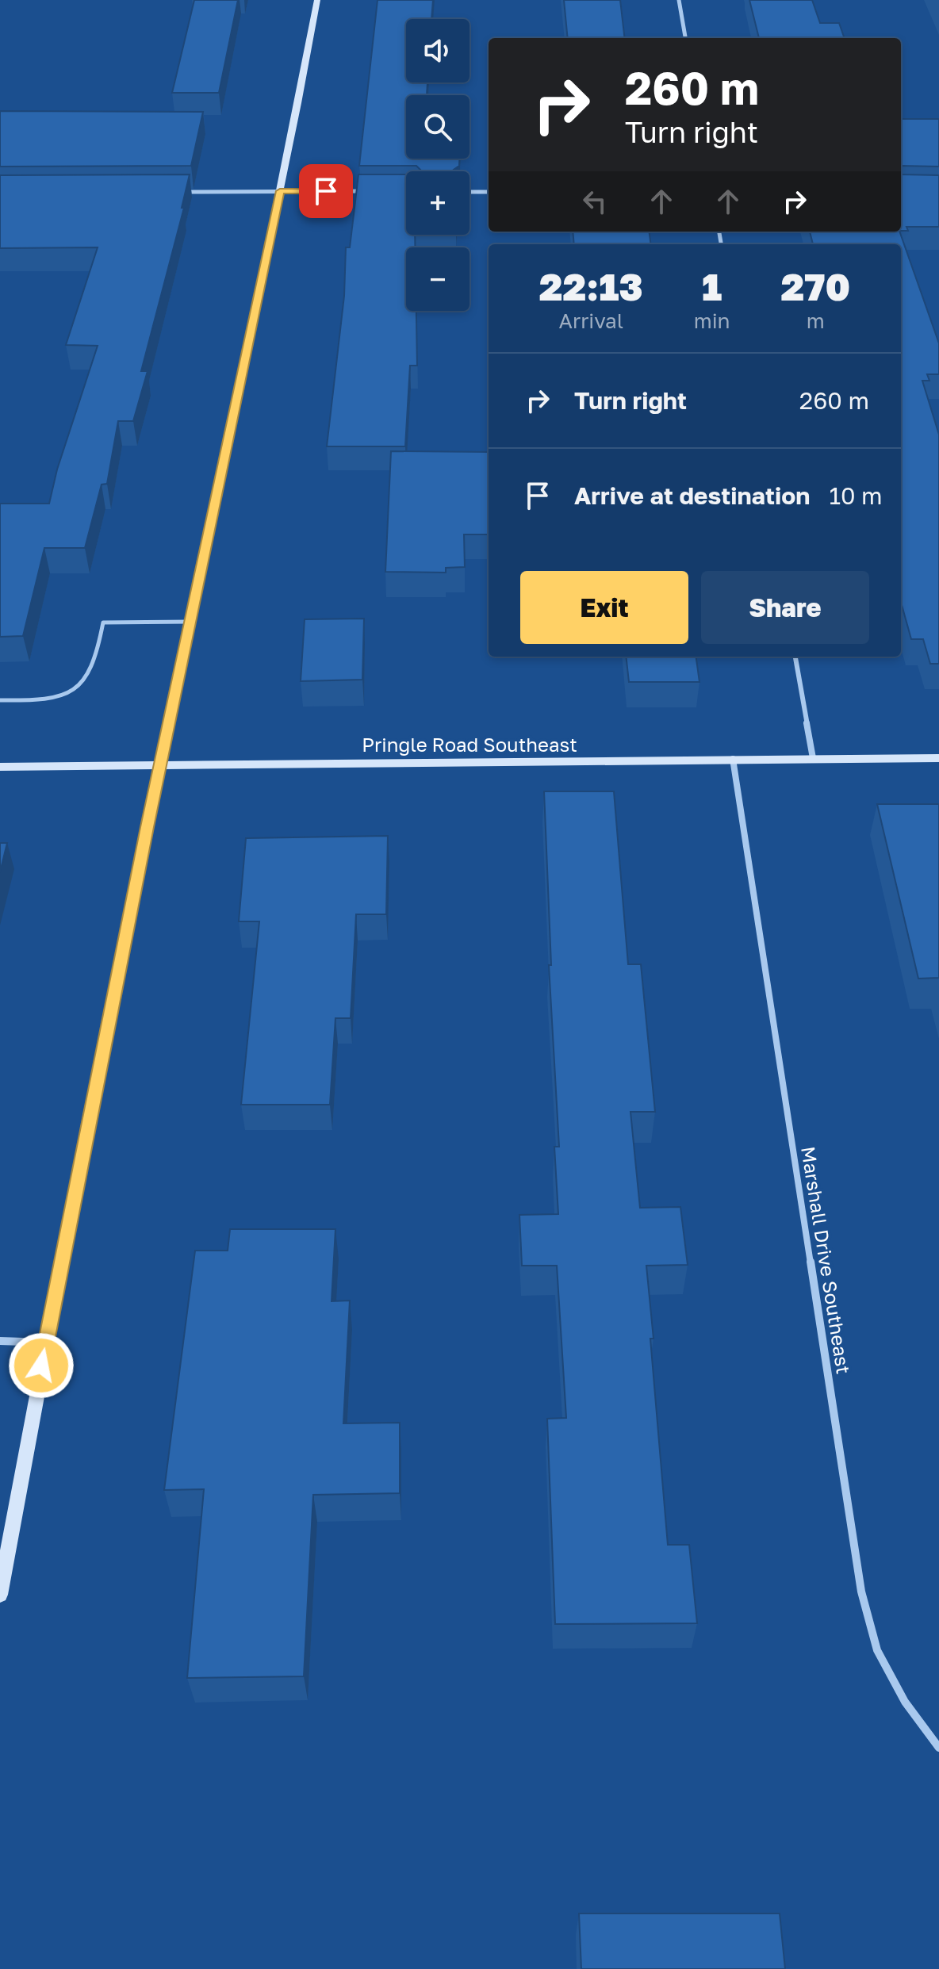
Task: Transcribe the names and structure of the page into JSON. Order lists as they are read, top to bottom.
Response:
{
  "streets": {
    "main road": ["Pringle Road Southeast"],
    "street": ["Marshall Drive Southeast"]
  },
  "crossings": [
    ["Pringle Road Southeast", "Marshall Drive Southeast"]
  ],
  "page": {
    "map_buttons": ["+", "−"],
    "turn": ["260 m", "Turn right"],
    "eta": [
      "22:13",
      "Arrival",
      "1",
      "min",
      "270",
      "m"
    ],
    "list": [
      {
        "name": "Turn right",
        "value": "260 m"
      },
      {
        "name": "Arrive at destination",
        "value": "10 m"
      }
    ],
    "buttons": ["Exit", "Share"]
  }
}
